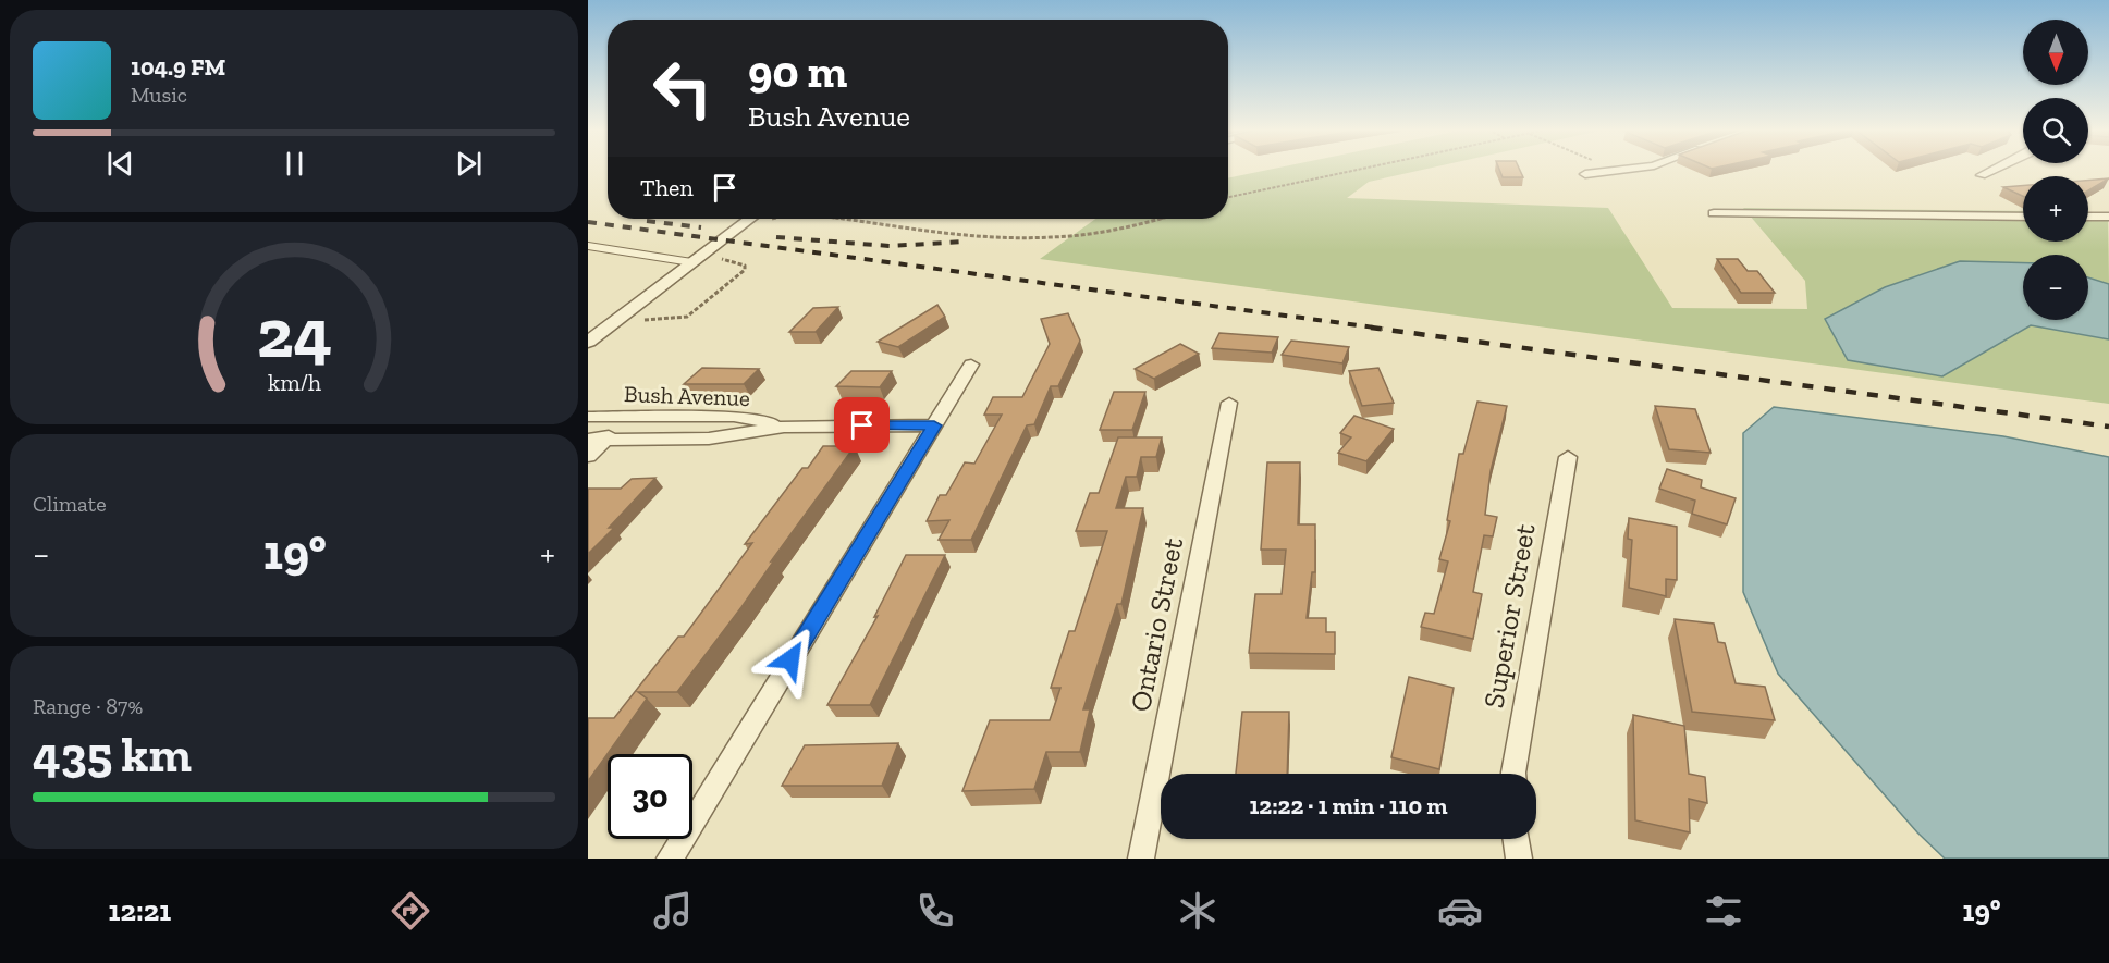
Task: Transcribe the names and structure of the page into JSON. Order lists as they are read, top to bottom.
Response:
{
  "streets": {
    "street": ["Bush Avenue", "Superior Street", "Ontario Street"]
  },
  "north": "bottom",
  "page": {
    "map_buttons": ["+", "−"],
    "turn": ["90 m", "Bush Avenue"],
    "song": ["104.9 FM", "Music"],
    "then": "Then",
    "tile": [
      "Climate",
      ["Range · 87%", "435 km"]
    ],
    "heat": ["−", "19°", "+"],
    "limit": "30",
    "trip": "12:22 · 1 min · 110 m",
    "tabs": ["12:21", "19°"],
    "gauge": ["24", "km/h"]
  }
}
